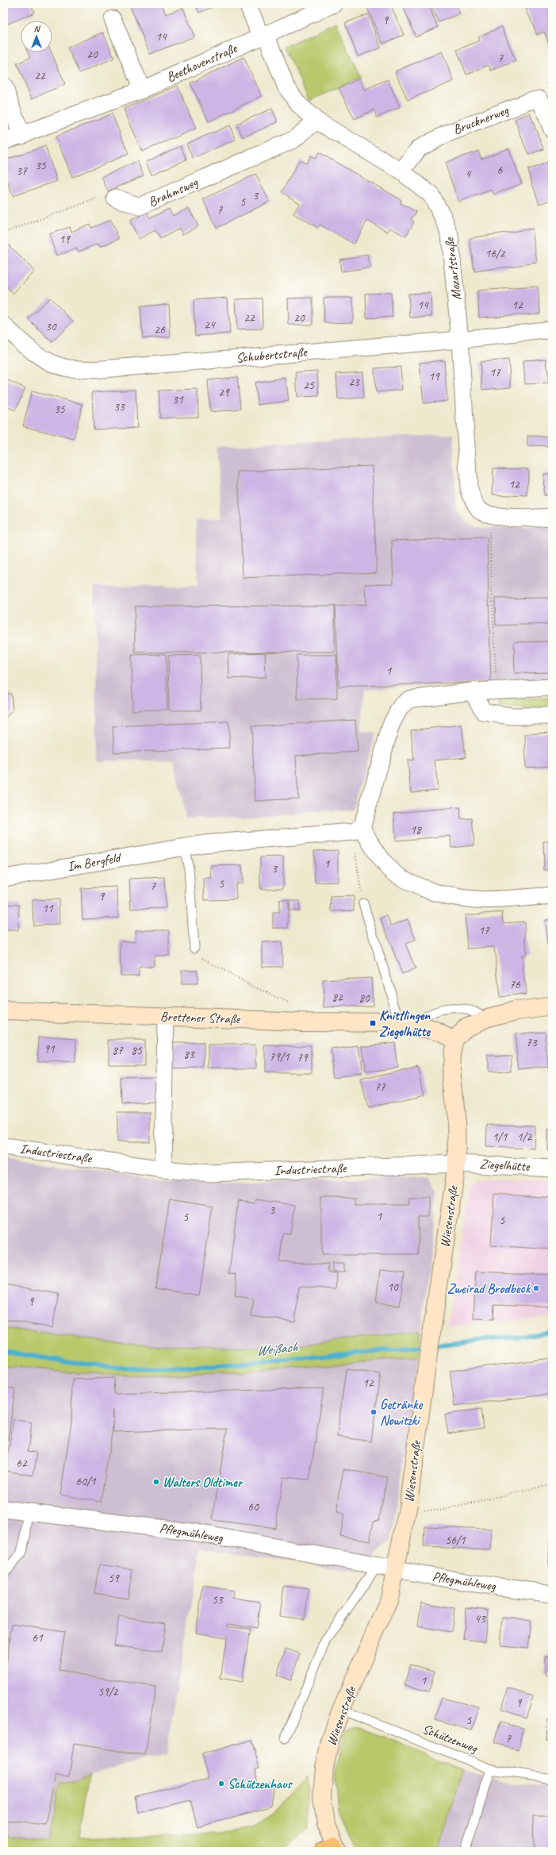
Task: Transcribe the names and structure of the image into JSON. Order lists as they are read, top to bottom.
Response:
{
  "streets": {
    "street": [
      "Beethovenstraße",
      "Brucknerweg",
      "Brahmsweg",
      "Mozartstraße",
      "Schubertstraße",
      "Im Bergfeld",
      "Brettener Straße",
      "Industriestraße",
      "Ziegelhütte",
      "Wiesenstraße",
      "Pflegmühleweg"
    ],
    "lane": ["Schützenweg"]
  },
  "crossings": [
    ["Beethovenstraße", "Mozartstraße"],
    ["Brucknerweg", "Mozartstraße"],
    ["Brahmsweg", "Mozartstraße"],
    ["Mozartstraße", "Schubertstraße"],
    ["Brettener Straße", "Wiesenstraße"],
    ["Industriestraße", "Ziegelhütte"],
    ["Industriestraße", "Wiesenstraße"],
    ["Ziegelhütte", "Wiesenstraße"],
    ["Wiesenstraße", "Pflegmühleweg"],
    ["Wiesenstraße", "Schützenweg"]
  ],
  "water": ["Weißach"],
  "places": {
    "transit": ["Knittlingen Ziegelhütte"],
    "other": [
      "Zweirad Brodbeck",
      "Getränke Nowitzki",
      "Walters Oldtimer",
      "Schützenhaus"
    ]
  },
  "house_numbers": [
    "9",
    "14",
    "20",
    "7",
    "22",
    "35",
    "6",
    "37",
    "4",
    "3",
    "5",
    "7",
    "19",
    "16/2",
    "14",
    "12",
    "22",
    "20",
    "24",
    "30",
    "26",
    "17",
    "19",
    "23",
    "25",
    "29",
    "31",
    "33",
    "35",
    "12",
    "1",
    "18",
    "1",
    "3",
    "5",
    "7",
    "9",
    "11",
    "17",
    "76",
    "82",
    "80",
    "73",
    "91",
    "87",
    "85",
    "83",
    "79/1",
    "79",
    "77",
    "1/1",
    "1/2",
    "3",
    "1",
    "5",
    "5",
    "10",
    "9",
    "12",
    "62",
    "60/1",
    "60",
    "56/1",
    "59",
    "53",
    "43",
    "61",
    "1",
    "59/2",
    "9",
    "5",
    "7"
  ],
  "north": "top"
}
